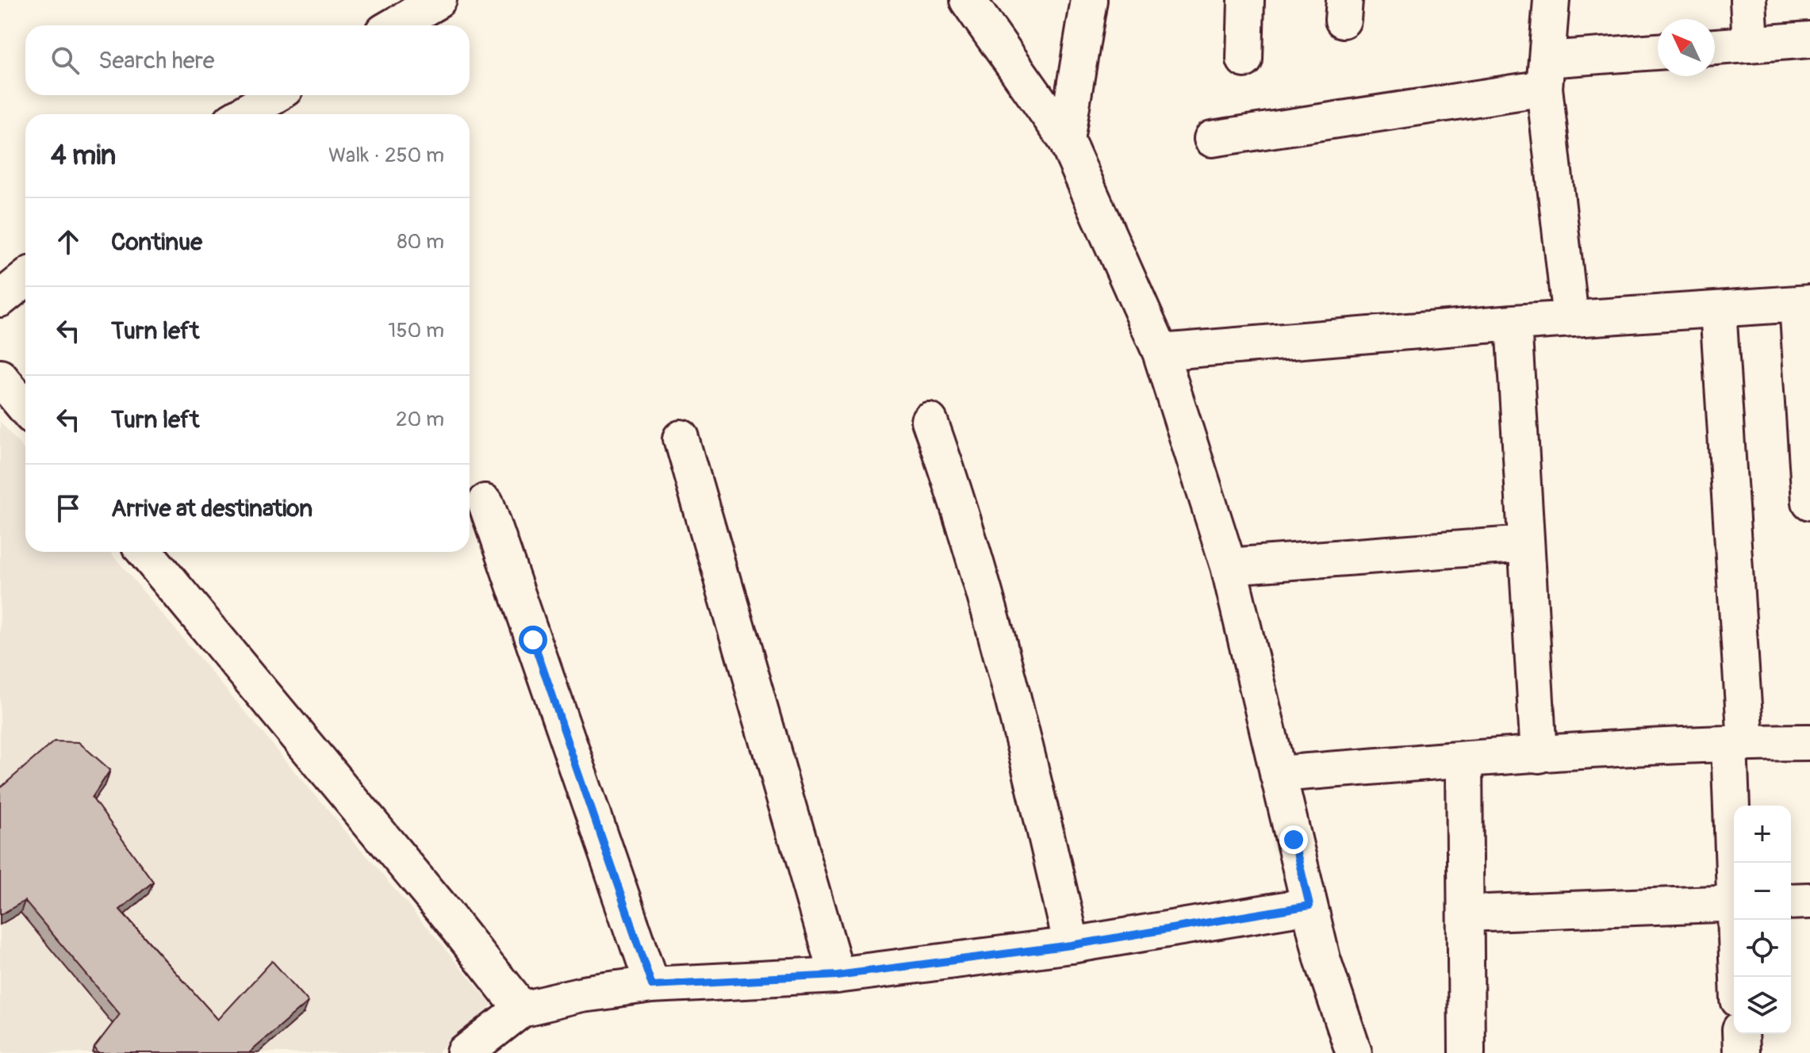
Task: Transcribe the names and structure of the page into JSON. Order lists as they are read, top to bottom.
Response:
{
  "north": "top left",
  "page": {
    "search": "Search here",
    "heading": ["4 min", "Walk · 250 m"],
    "list": [
      ["Continue", "80 m"],
      ["Turn left", "150 m"],
      ["Turn left", "20 m"],
      "Arrive at destination"
    ],
    "map_buttons": ["+", "−"]
  }
}
